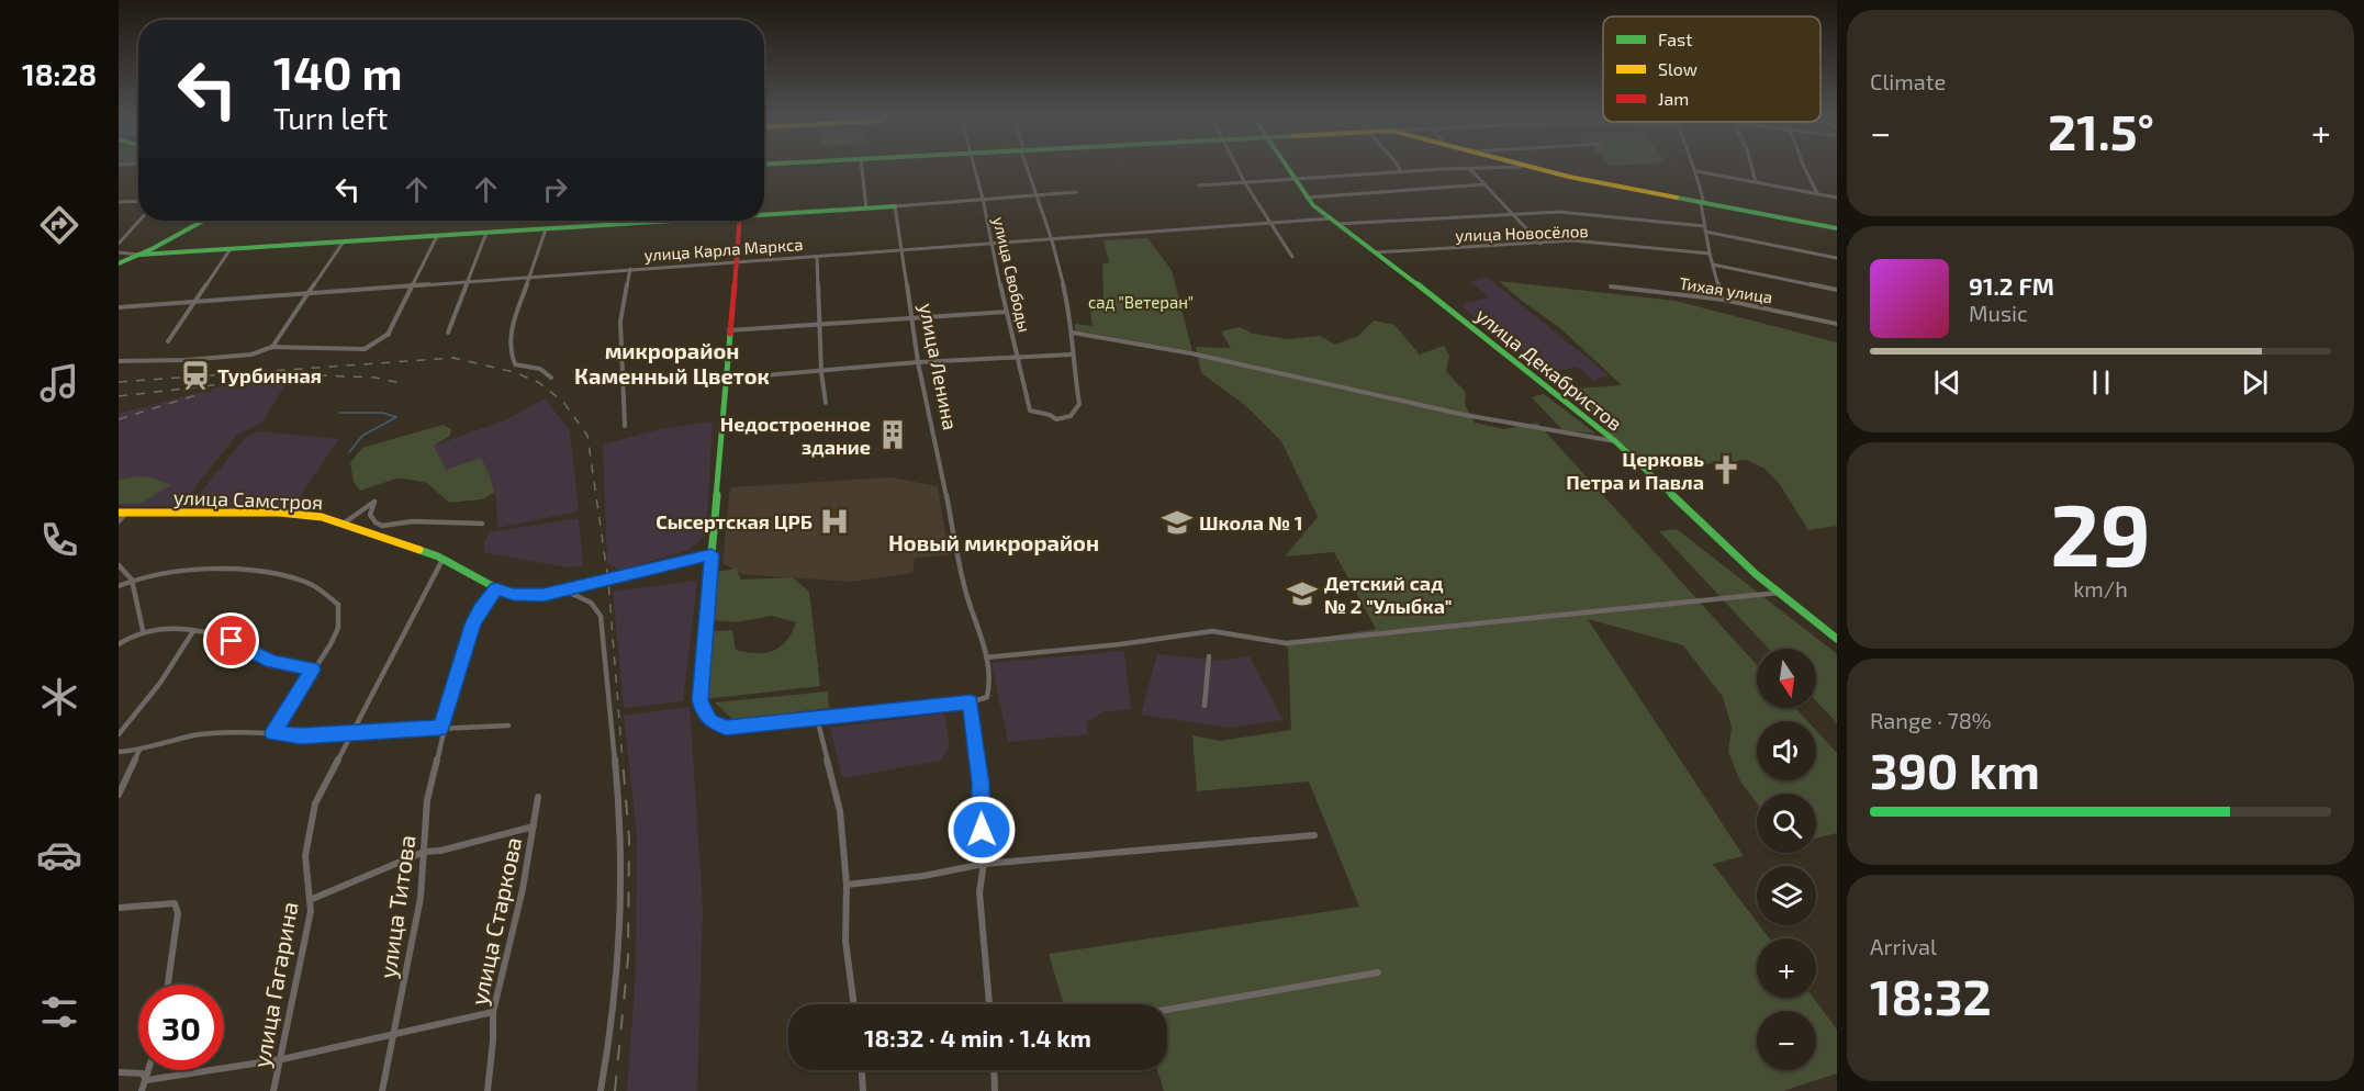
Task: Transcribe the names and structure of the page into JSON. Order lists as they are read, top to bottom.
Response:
{
  "streets": {
    "street": [
      "улица Новосёлов",
      "улица Карла Маркса",
      "улица Свободы",
      "Тихая улица",
      "улица Ленина",
      "улица Декабристов",
      "улица Самстроя",
      "улица Титова",
      "улица Старкова",
      "улица Гагарина"
    ]
  },
  "crossings": [
    ["улица Новосёлов", "улица Декабристов"],
    ["улица Карла Маркса", "улица Свободы"],
    ["улица Карла Маркса", "улица Ленина"],
    ["улица Карла Маркса", "улица Декабристов"],
    ["улица Самстроя", "улица Титова"],
    ["улица Самстроя", "улица Гагарина"]
  ],
  "districts": ["микрорайон Каменный Цветок", "Новый микрорайон"],
  "parks": ["сад \"Ветеран\""],
  "places": {
    "station": ["Турбинная"],
    "building": ["Недостроенное здание"],
    "church": ["Церковь Петра и Павла"],
    "hospital": ["Сысертская ЦРБ"],
    "school or university": ["Школа № 1", "Детский сад № 2 \"Улыбка\""]
  },
  "legend": ["Fast", "Slow", "Jam"],
  "north": "bottom",
  "page": {
    "tabs": "18:28",
    "tile": [
      "Climate",
      ["29", "km/h"],
      ["Range · 78%", "390 km"],
      ["Arrival", "18:32"]
    ],
    "turn": ["140 m", "Turn left"],
    "heat": ["−", "21.5°", "+"],
    "song": ["91.2 FM", "Music"],
    "map_buttons": ["+", "−"],
    "limit": "30",
    "trip": "18:32 · 4 min · 1.4 km"
  }
}
